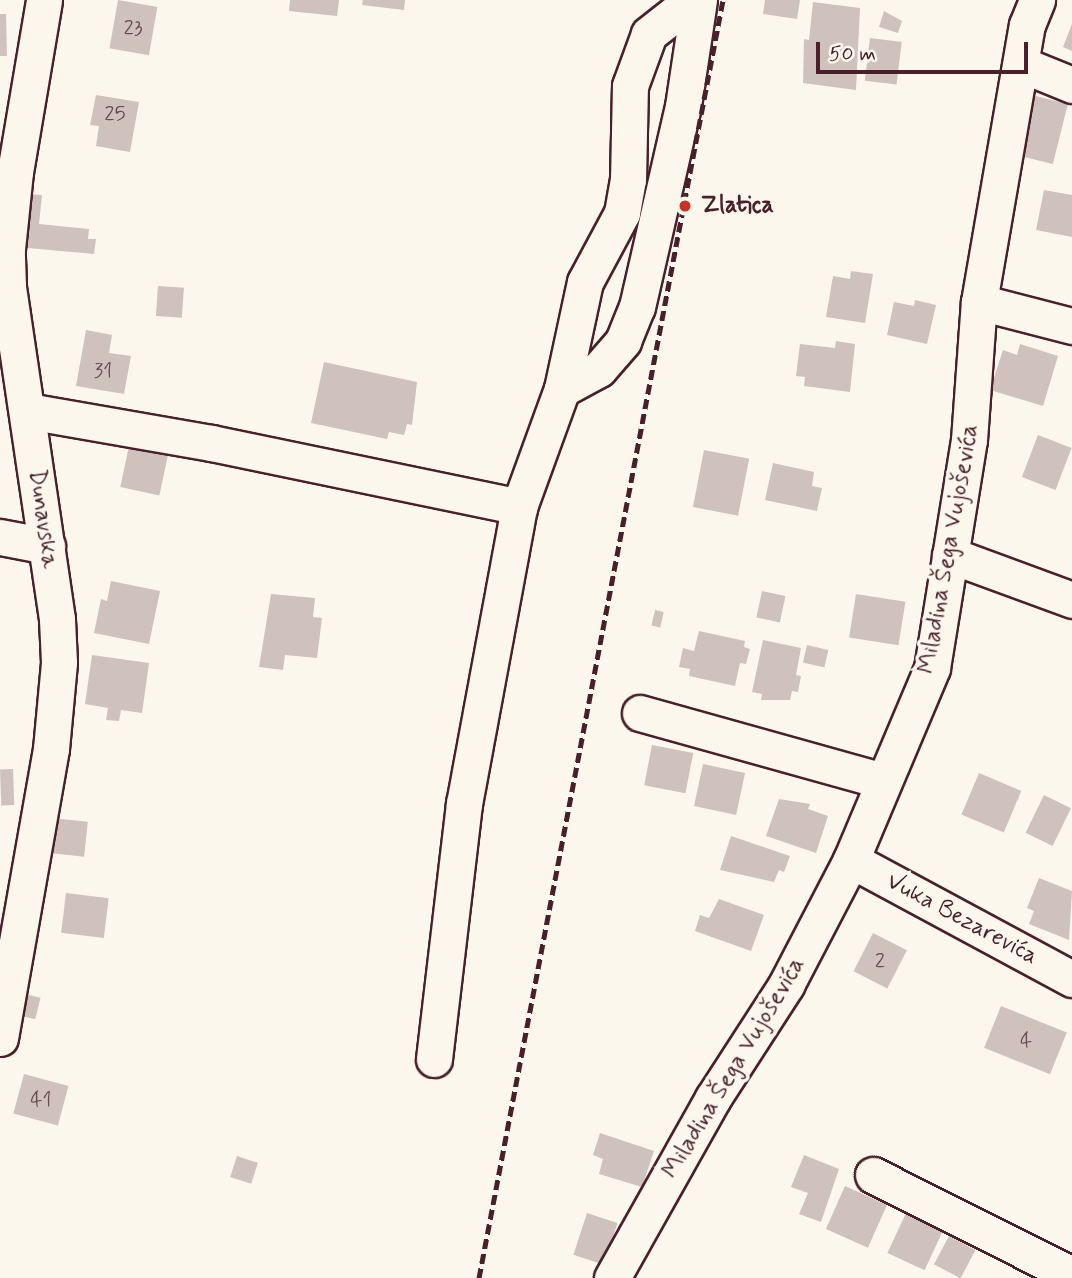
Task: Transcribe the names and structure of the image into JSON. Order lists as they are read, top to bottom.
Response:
{
  "streets": {
    "street": ["Dunavska", "Miladina Šega Vujoševića", "Vuka Bezarevića"]
  },
  "crossings": [
    ["Miladina Šega Vujoševića", "Vuka Bezarevića"]
  ],
  "places": ["Zlatica"],
  "house_numbers": [
    "23",
    "25",
    "31",
    "2",
    "4",
    "41"
  ],
  "scale_bar": "50 m"
}
